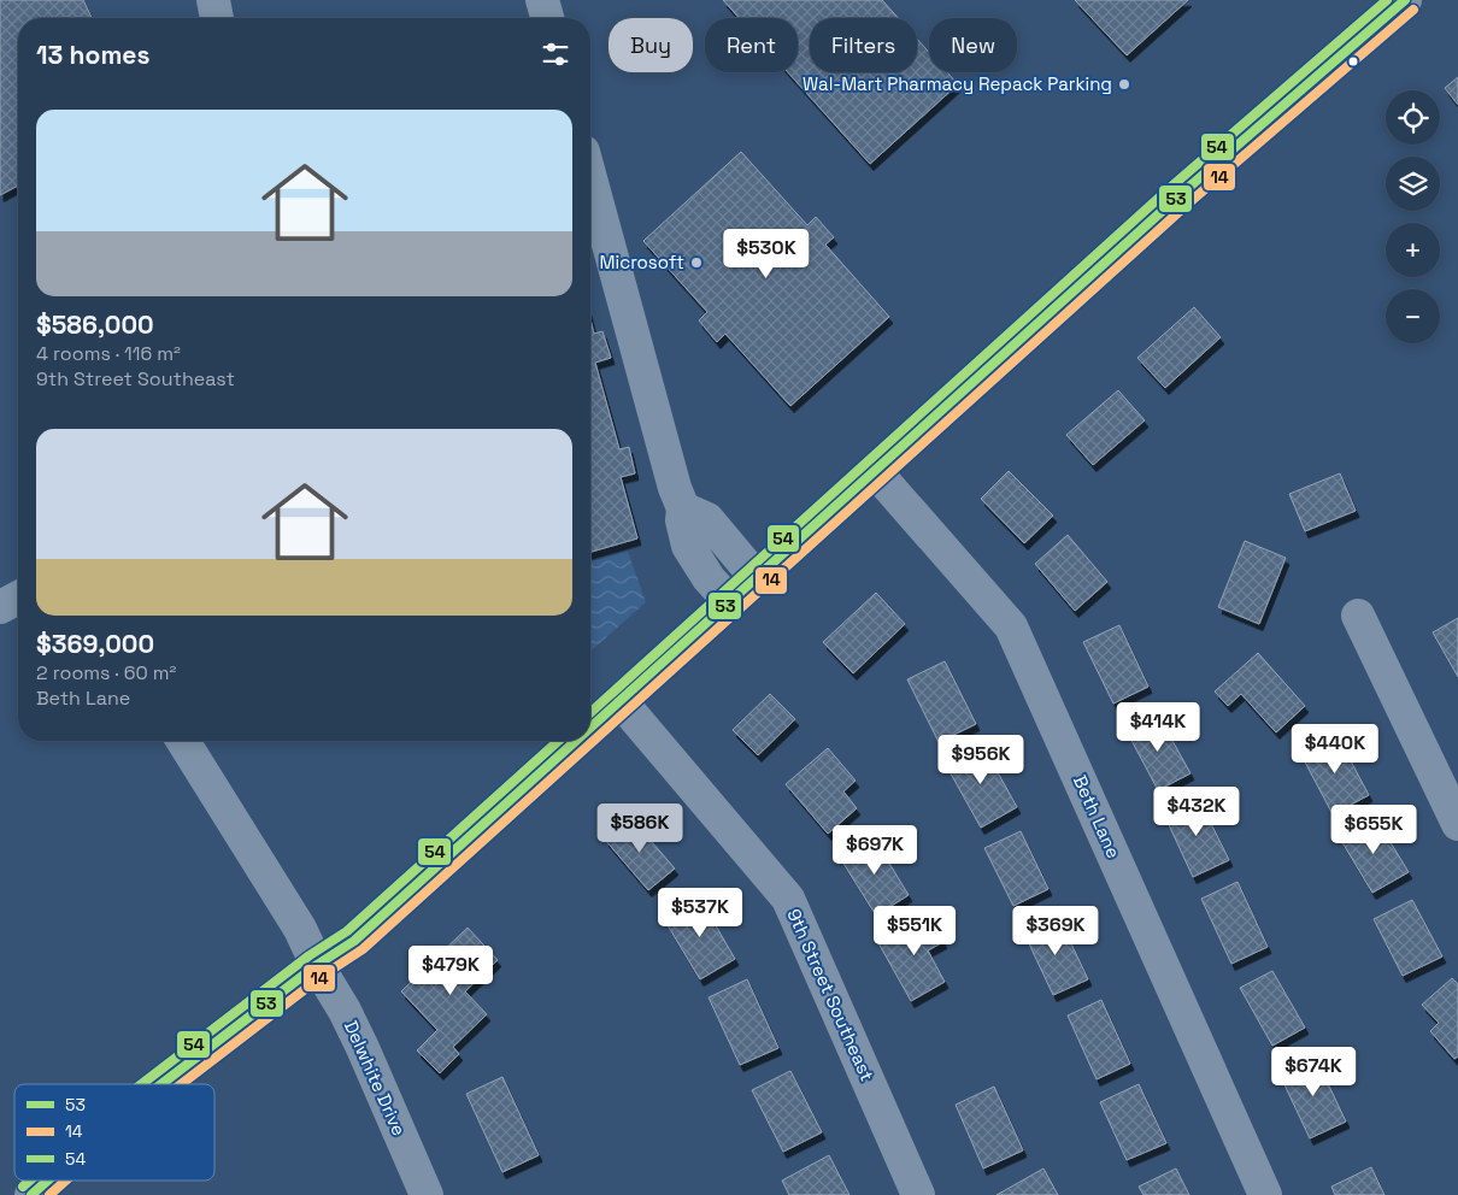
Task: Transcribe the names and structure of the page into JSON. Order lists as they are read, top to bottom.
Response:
{
  "streets": {
    "street": ["Beth Lane", "9th Street Southeast", "Delwhite Drive"]
  },
  "places": ["Wal-Mart Pharmacy Repack Parking", "Microsoft"],
  "lines": ["transit line 53", "transit line 54", "transit line 14"],
  "legend": ["53", "14", "54"],
  "page": {
    "chip": [
      "Buy",
      "Rent",
      "Filters",
      "New"
    ],
    "heading": "13 homes",
    "map_buttons": ["+", "−"],
    "list": [
      {
        "name": "$586,000",
        "note": "4 rooms · 116 m² · 9th Street Southeast"
      },
      {
        "name": "$369,000",
        "note": "2 rooms · 60 m² · Beth Lane"
      }
    ],
    "price": [
      "$530K",
      "$414K",
      "$440K",
      "$956K",
      "$432K",
      "$586K",
      "$655K",
      "$697K",
      "$537K",
      "$551K",
      "$369K",
      "$479K",
      "$674K"
    ]
  }
}
